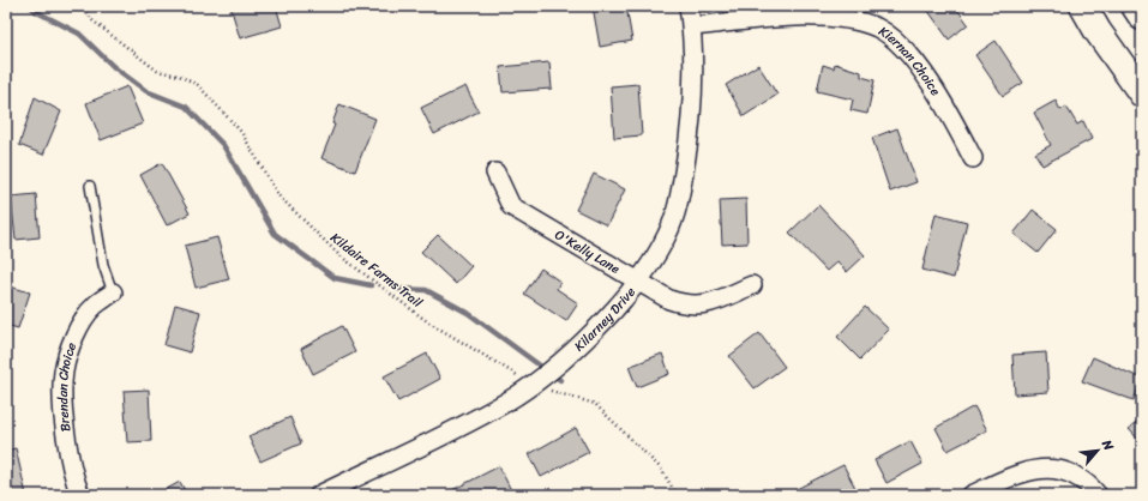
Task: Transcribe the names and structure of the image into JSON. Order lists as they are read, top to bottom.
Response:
{
  "streets": {
    "street": [
      "Kiernan Choice",
      "O'Kelly Lane",
      "Kilarney Drive",
      "Brendan Choice"
    ],
    "path": ["Kildaire Farms Trail"]
  },
  "crossings": [
    ["Kiernan Choice", "Kilarney Drive"],
    ["O'Kelly Lane", "Kilarney Drive"],
    ["Kildaire Farms Trail", "Kilarney Drive"]
  ],
  "north": "top right"
}
